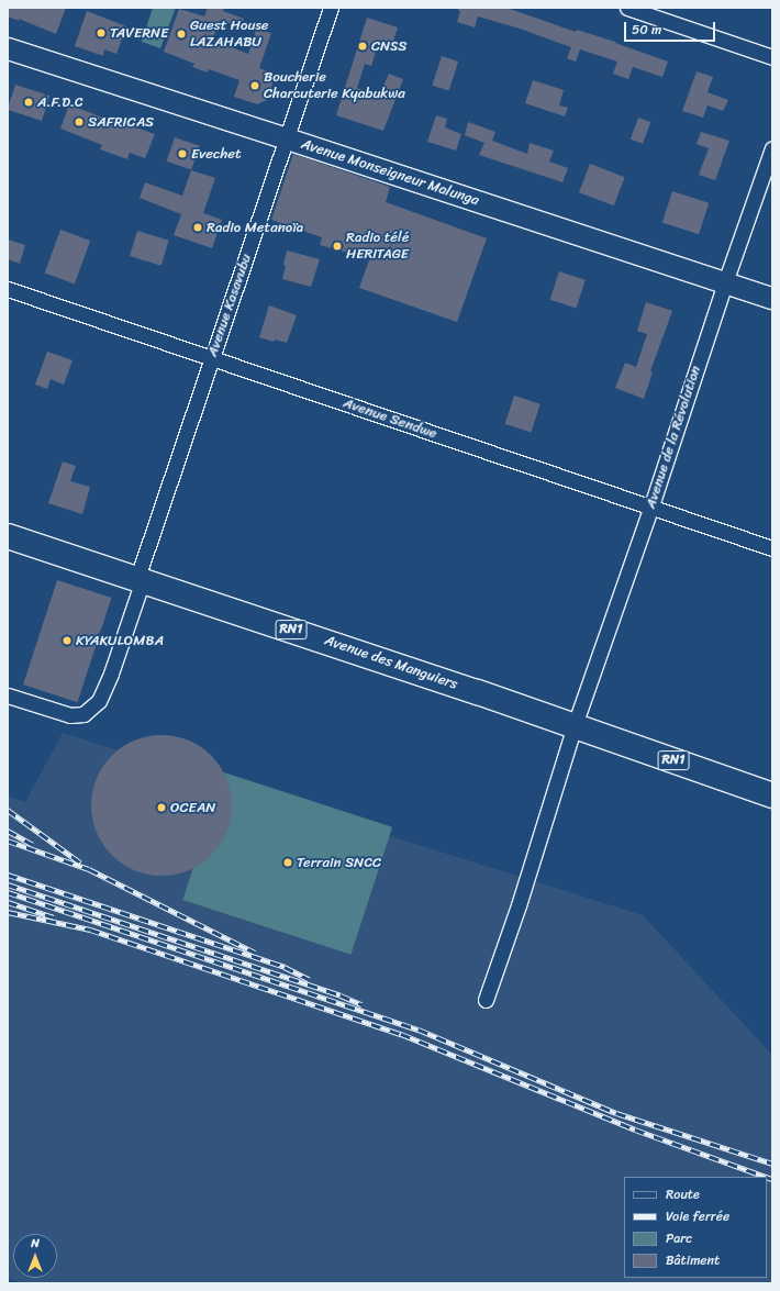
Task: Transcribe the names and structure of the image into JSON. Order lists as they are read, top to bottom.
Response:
{
  "streets": {
    "highway": ["RN1", "Avenue des Manguiers"],
    "street": [
      "Avenue Monseigneur Malunga",
      "Avenue Kasavubu",
      "Avenue Sendwe",
      "Avenue de la Révolution"
    ]
  },
  "crossings": [
    ["Avenue Monseigneur Malunga", "Avenue Kasavubu"],
    ["Avenue Monseigneur Malunga", "Avenue de la Révolution"],
    ["Avenue Kasavubu", "Avenue Sendwe"],
    ["Avenue Kasavubu", "Avenue des Manguiers"],
    ["Avenue Sendwe", "Avenue de la Révolution"],
    ["Avenue de la Révolution", "Avenue des Manguiers"]
  ],
  "places": [
    "TAVERNE",
    "Guest House LAZAHABU",
    "CNSS",
    "Boucherie Charcuterie Kyabukwa",
    "A.F.D.C",
    "SAFRICAS",
    "Evechet",
    "Radio Metanoïa",
    "Radio télé HERITAGE",
    "KYAKULOMBA",
    "OCEAN",
    "Terrain SNCC"
  ],
  "legend": [
    "Route",
    "Voie ferrée",
    "Parc",
    "Bâtiment"
  ],
  "scale_bar": "50 m",
  "north": "top"
}
